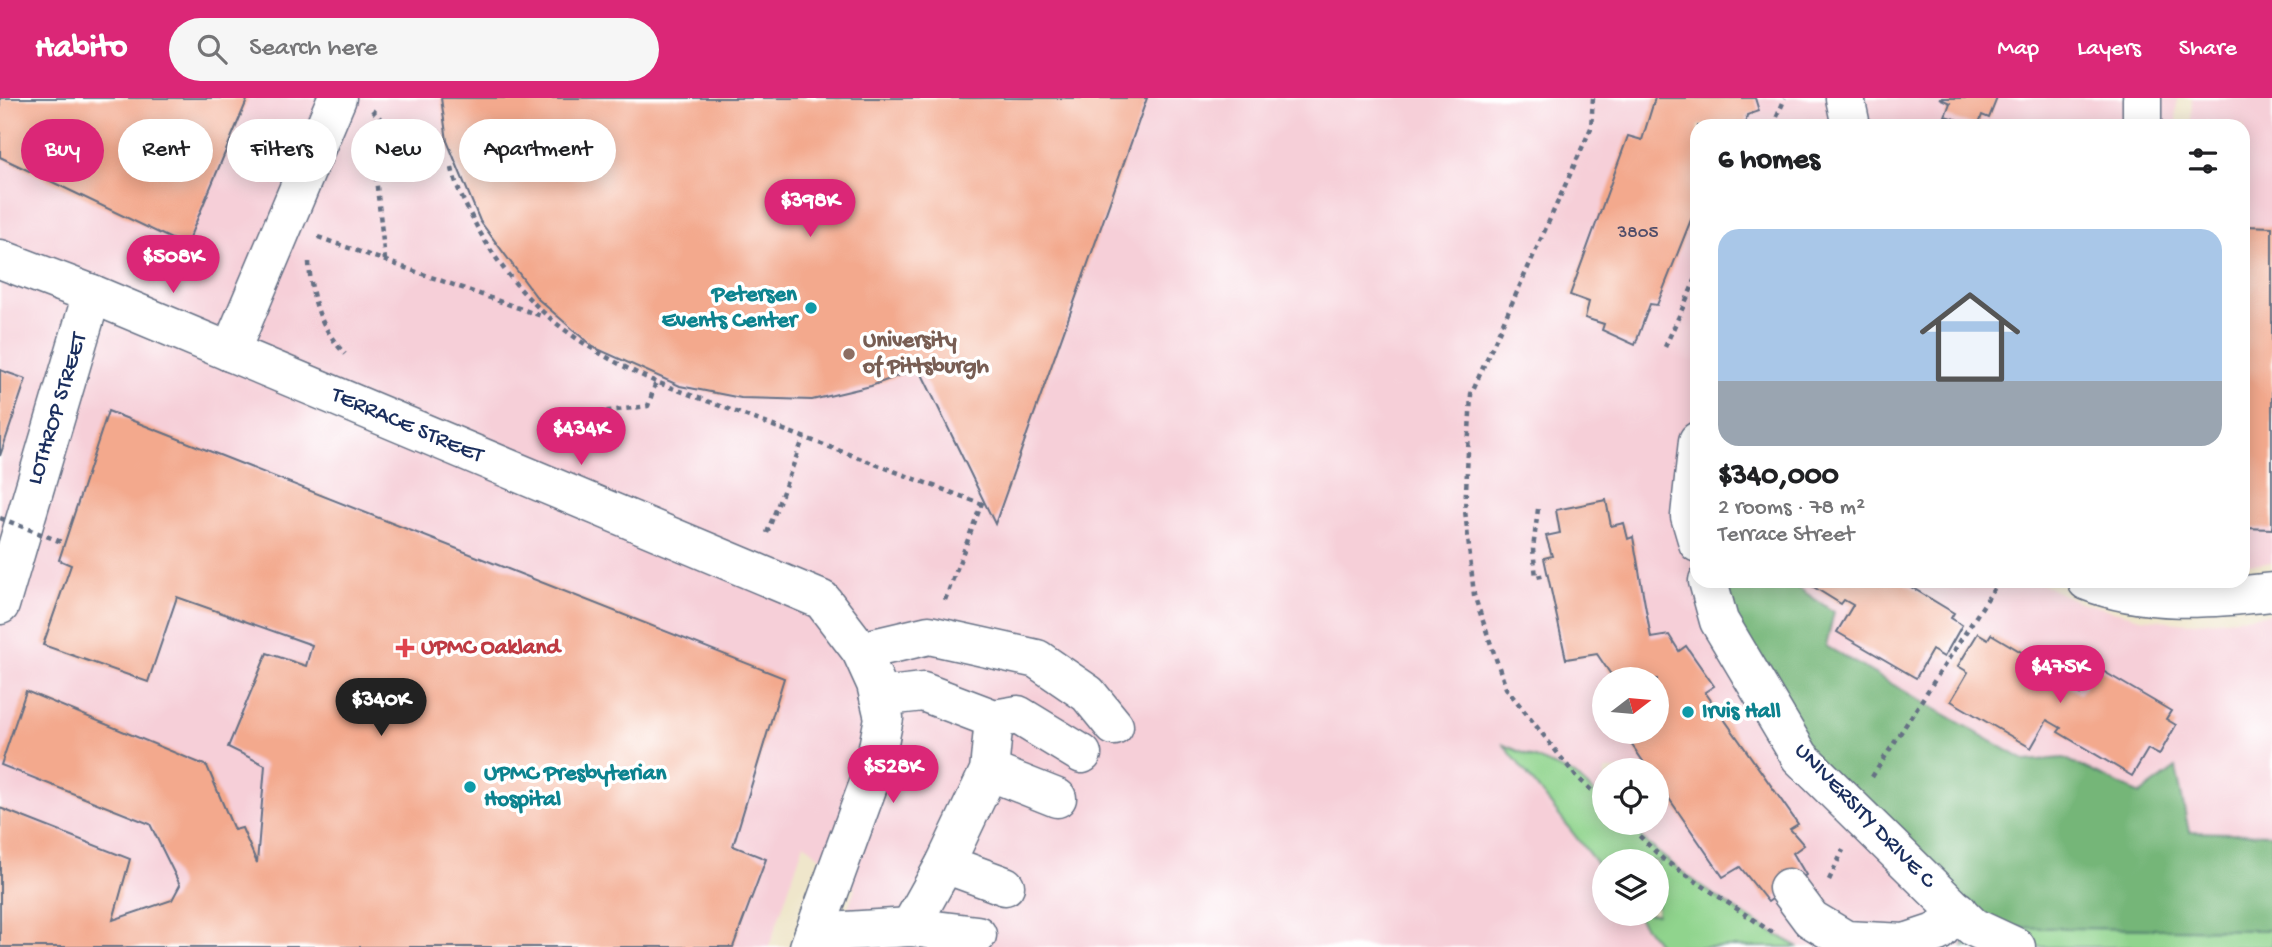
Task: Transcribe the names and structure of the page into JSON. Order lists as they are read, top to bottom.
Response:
{
  "streets": {
    "street": ["LOTHROP STREET", "TERRACE STREET", "UNIVERSITY DRIVE C"]
  },
  "crossings": [
    ["LOTHROP STREET", "TERRACE STREET"]
  ],
  "places": {
    "other": [
      "Petersen Events Center",
      "University of Pittsburgh",
      "Irvis Hall",
      "UPMC Presbyterian Hospital"
    ],
    "health": ["UPMC Oakland"]
  },
  "house_numbers": ["3805"],
  "north": "right",
  "page": {
    "header": "Habito",
    "search": "Search here",
    "nav": ["Map", "Layers", "Share"],
    "chip": [
      "Buy",
      "Rent",
      "Filters",
      "New",
      "Apartment"
    ],
    "heading": "6 homes",
    "price": [
      "$398K",
      "$508K",
      "$434K",
      "$475K",
      "$340K",
      "$528K"
    ],
    "list": [
      {
        "name": "$340,000",
        "note": "2 rooms · 78 m² · Terrace Street"
      }
    ]
  }
}
